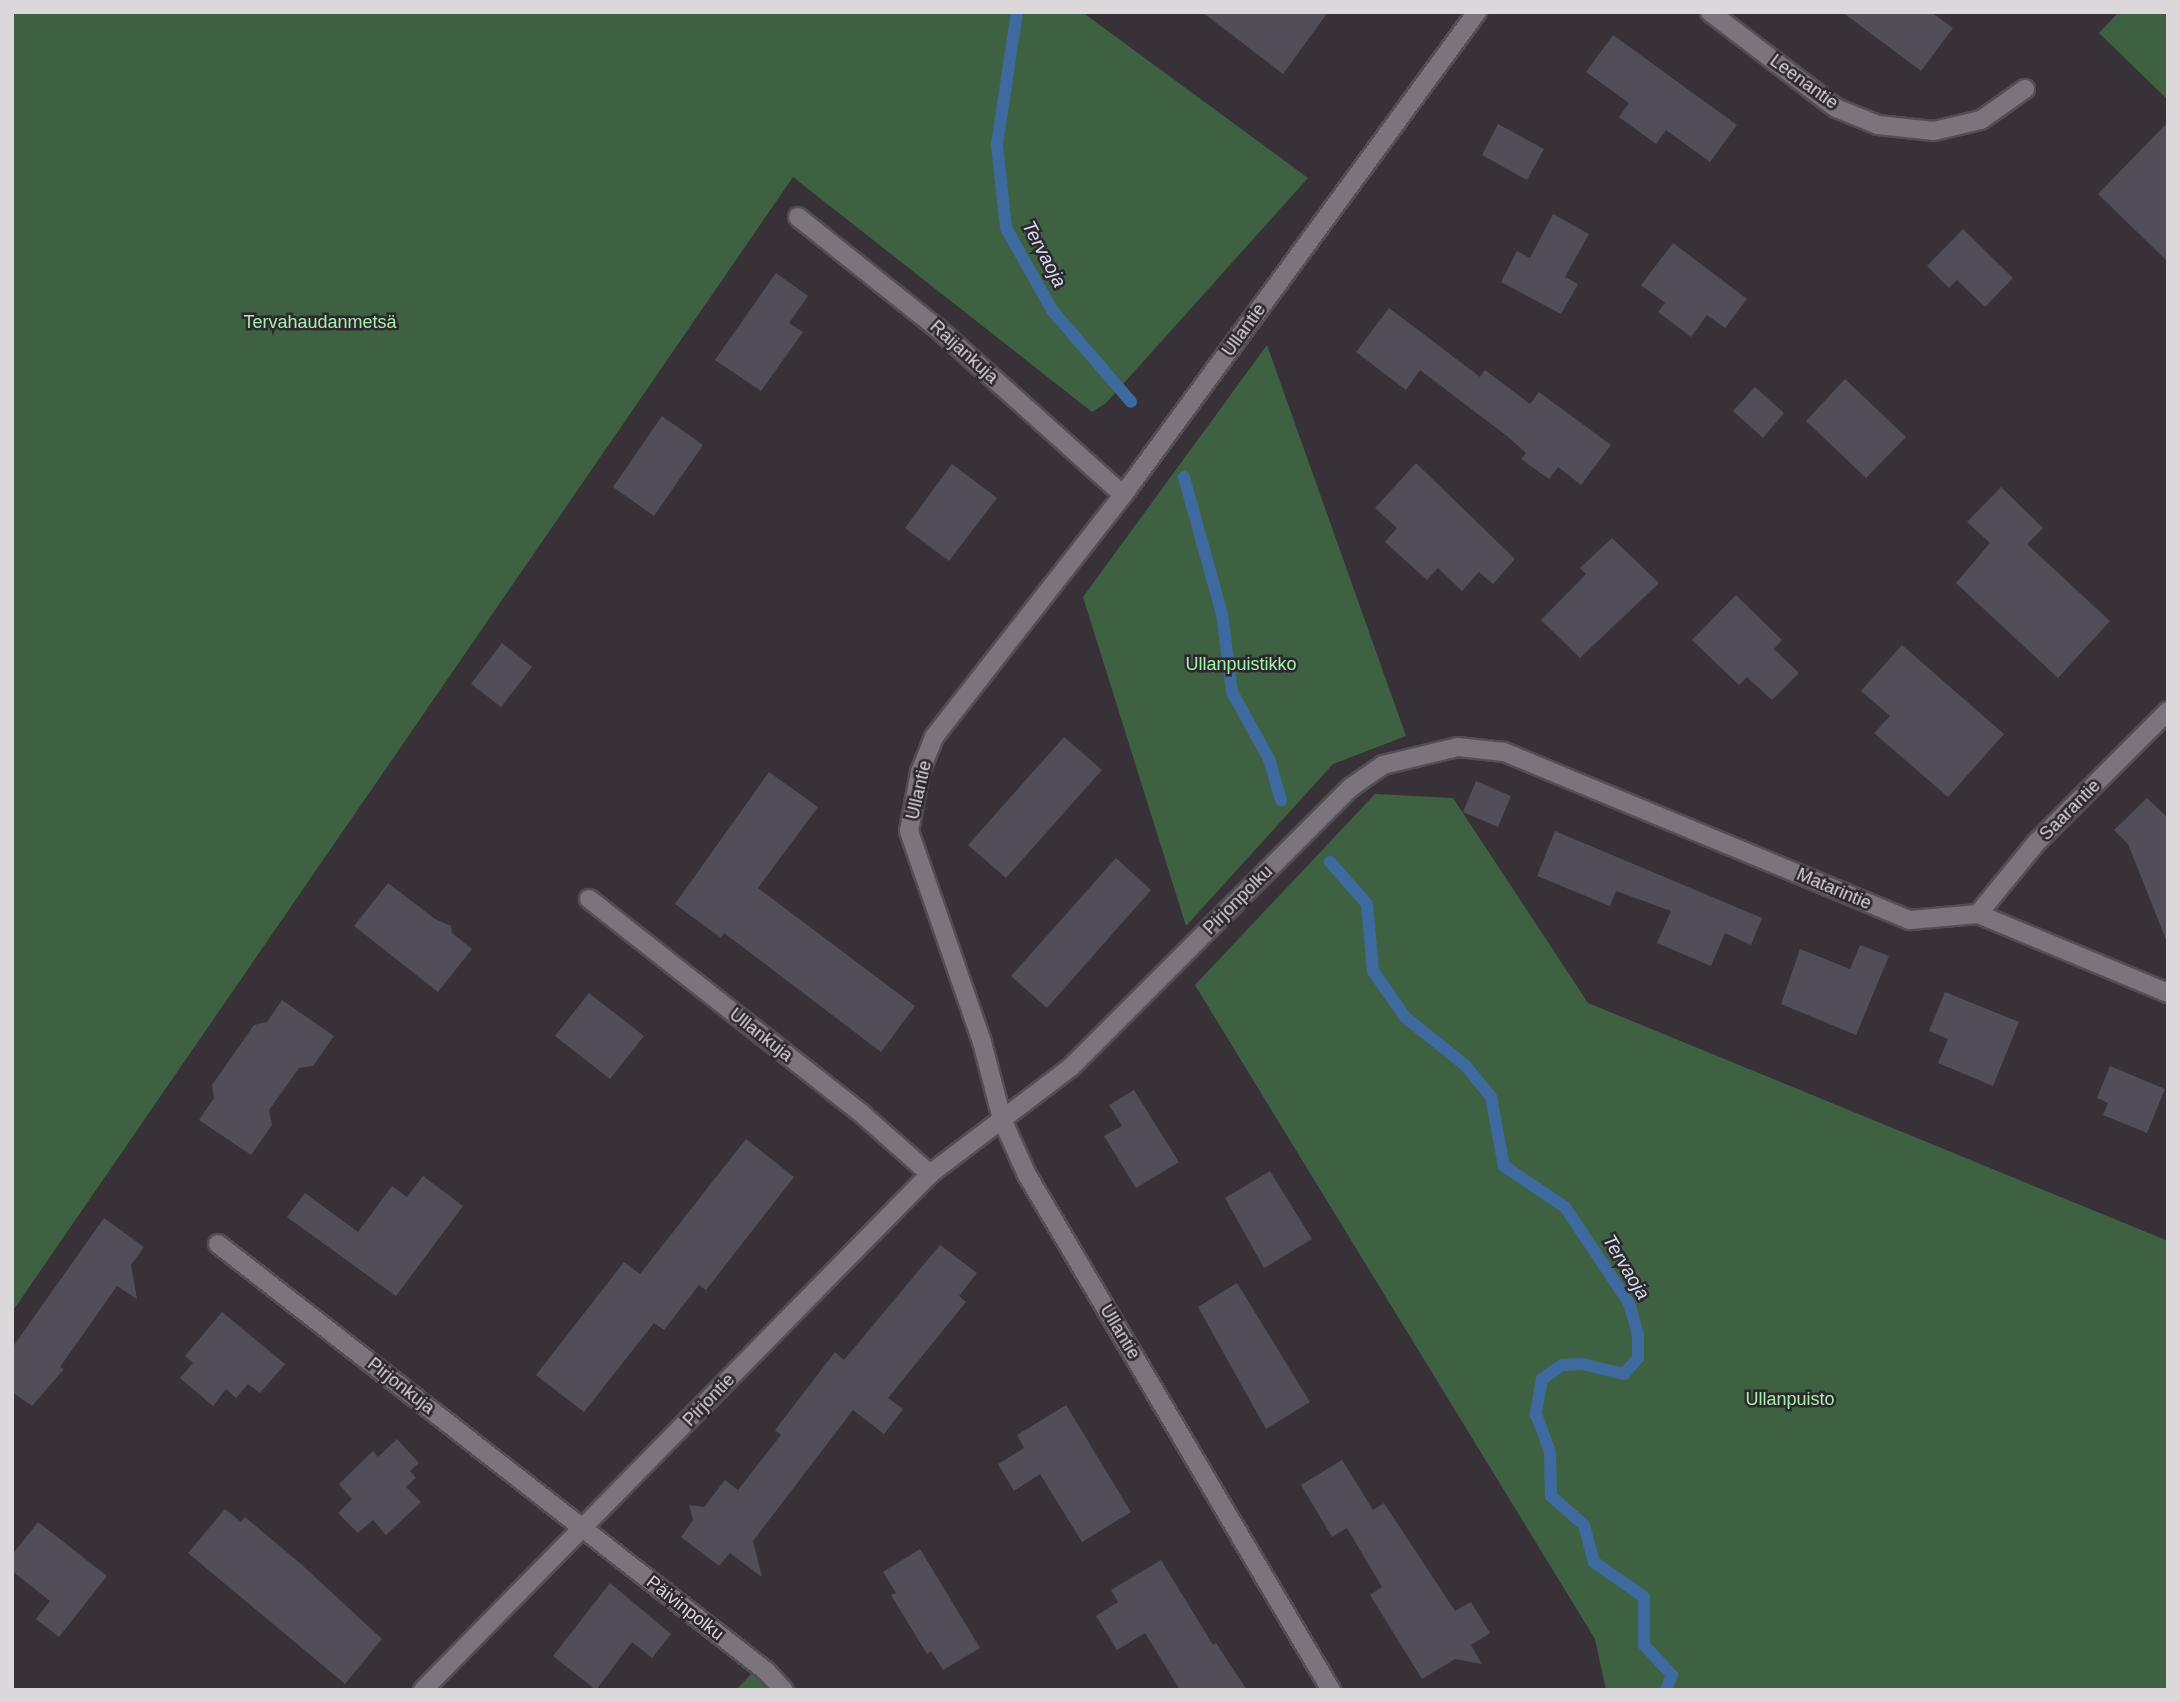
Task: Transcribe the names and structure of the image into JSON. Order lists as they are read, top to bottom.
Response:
{
  "streets": {
    "street": [
      "Leenantie",
      "Ullantie",
      "Raijankuja",
      "Saarantie",
      "Matarintie",
      "Pirjonpolku",
      "Ullankuja",
      "Pirjonkuja",
      "Pirjontie",
      "Päivinpolku"
    ]
  },
  "crossings": [
    ["Ullantie", "Raijankuja"],
    ["Ullantie", "Pirjonpolku"],
    ["Ullantie", "Pirjontie"],
    ["Saarantie", "Matarintie"],
    ["Matarintie", "Pirjonpolku"],
    ["Pirjonpolku", "Pirjontie"],
    ["Ullankuja", "Pirjontie"],
    ["Pirjonkuja", "Pirjontie"],
    ["Pirjonkuja", "Päivinpolku"],
    ["Pirjontie", "Päivinpolku"]
  ],
  "water": ["Tervaoja"],
  "parks": ["Tervahaudanmetsä", "Ullanpuistikko", "Ullanpuisto"]
}
